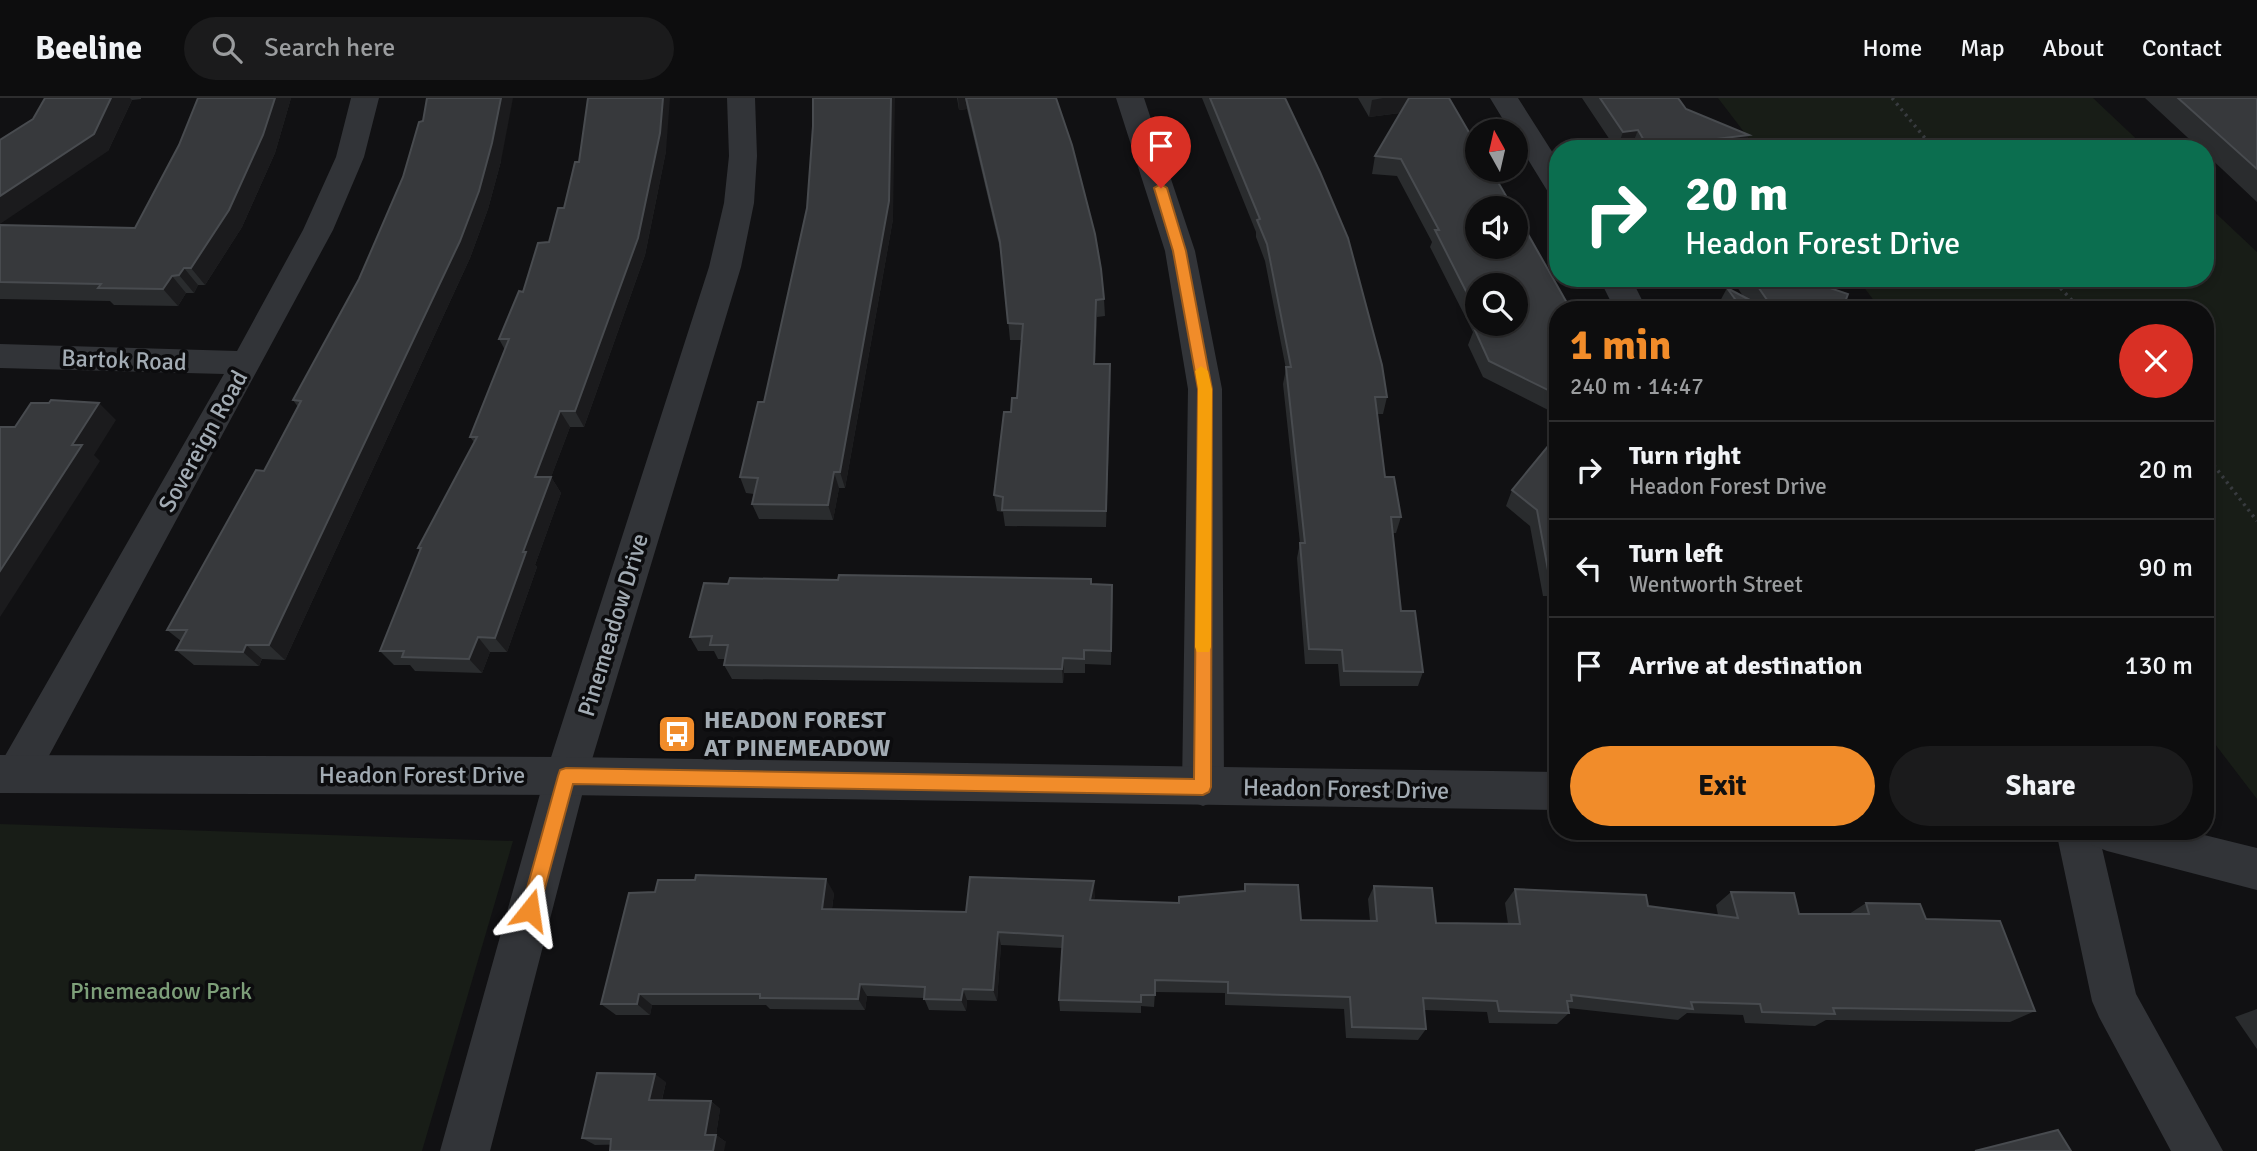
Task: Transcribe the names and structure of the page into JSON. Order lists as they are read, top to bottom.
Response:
{
  "streets": {
    "street": [
      "Bartok Road",
      "Sovereign Road",
      "Pinemeadow Drive",
      "Headon Forest Drive"
    ]
  },
  "crossings": [
    ["Bartok Road", "Sovereign Road"],
    ["Sovereign Road", "Headon Forest Drive"],
    ["Pinemeadow Drive", "Headon Forest Drive"]
  ],
  "parks": ["Pinemeadow Park"],
  "places": {
    "bus stop": ["HEADON FOREST AT PINEMEADOW"]
  },
  "north": "top",
  "page": {
    "header": "Beeline",
    "search": "Search here",
    "nav": [
      "Home",
      "Map",
      "About",
      "Contact"
    ],
    "turn": ["20 m", "Headon Forest Drive"],
    "heading": ["1 min", "240 m · 14:47"],
    "list": [
      {
        "name": "Turn right",
        "note": "Headon Forest Drive",
        "value": "20 m"
      },
      {
        "name": "Turn left",
        "note": "Wentworth Street",
        "value": "90 m"
      },
      {
        "name": "Arrive at destination",
        "value": "130 m"
      }
    ],
    "buttons": ["Exit", "Share"]
  }
}
